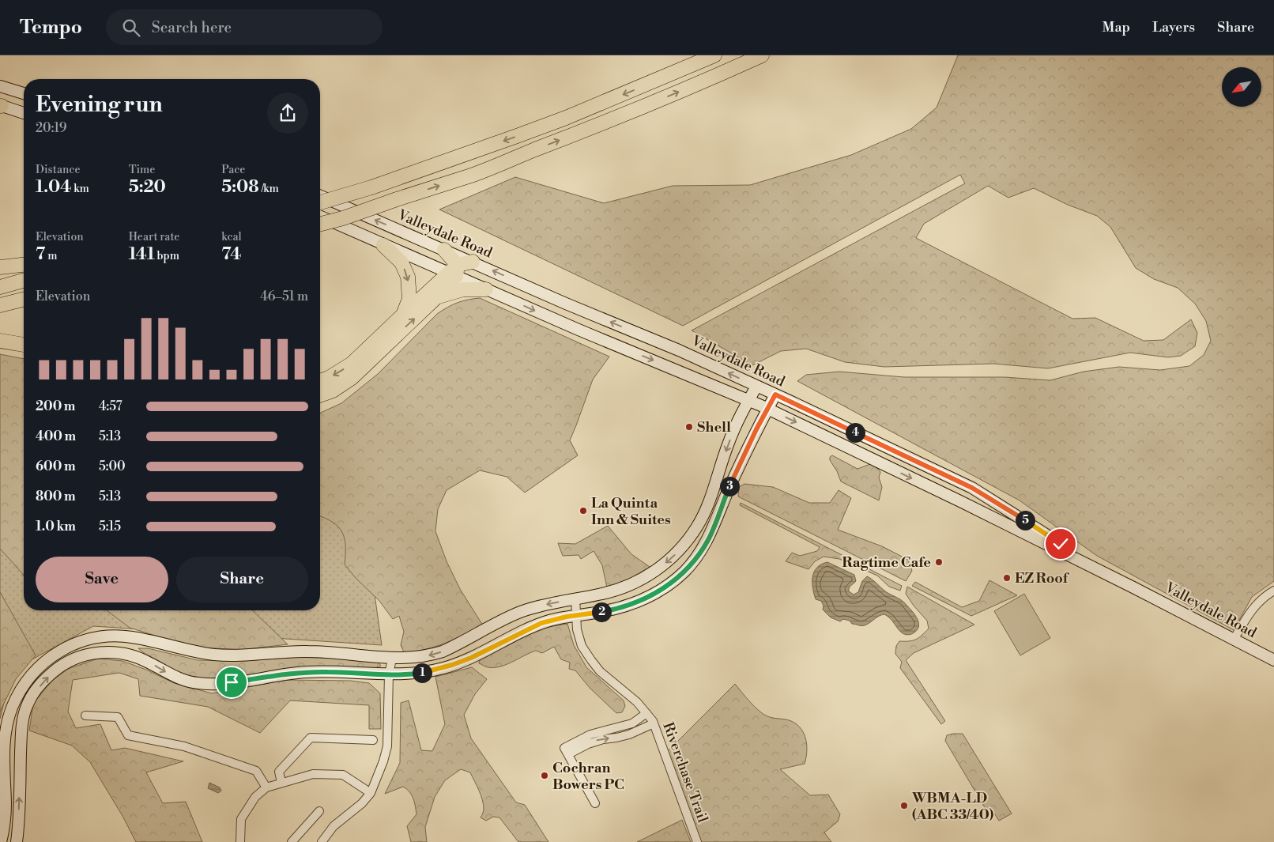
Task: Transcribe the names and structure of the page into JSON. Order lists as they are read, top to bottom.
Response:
{
  "streets": {
    "street": ["Valleydale Road", "Riverchase Trail"]
  },
  "places": [
    "Shell",
    "La Quinta Inn & Suites",
    "Ragtime Cafe",
    "EZ Roof",
    "Cochran Bowers PC",
    "WBMA-LD (ABC 33/40)"
  ],
  "north": "bottom left",
  "page": {
    "header": "Tempo",
    "search": "Search here",
    "nav": ["Map", "Layers", "Share"],
    "heading": ["Evening run", "20:19"],
    "stats": [
      ["Distance", "1.04 km"],
      ["Time", "5:20"],
      ["Pace", "5:08 /km"],
      ["Elevation", "7 m"],
      ["Heart rate", "141 bpm"],
      ["kcal", "74"]
    ],
    "chart": ["Elevation", "46–51 m"],
    "list": [
      {
        "name": "200 m",
        "note": "4:57"
      },
      {
        "name": "400 m",
        "note": "5:13"
      },
      {
        "name": "600 m",
        "note": "5:00"
      },
      {
        "name": "800 m",
        "note": "5:13"
      },
      {
        "name": "1.0 km",
        "note": "5:15"
      }
    ],
    "pins": [
      "4",
      "3",
      "5",
      "2",
      "1"
    ],
    "buttons": ["Save", "Share"]
  }
}
